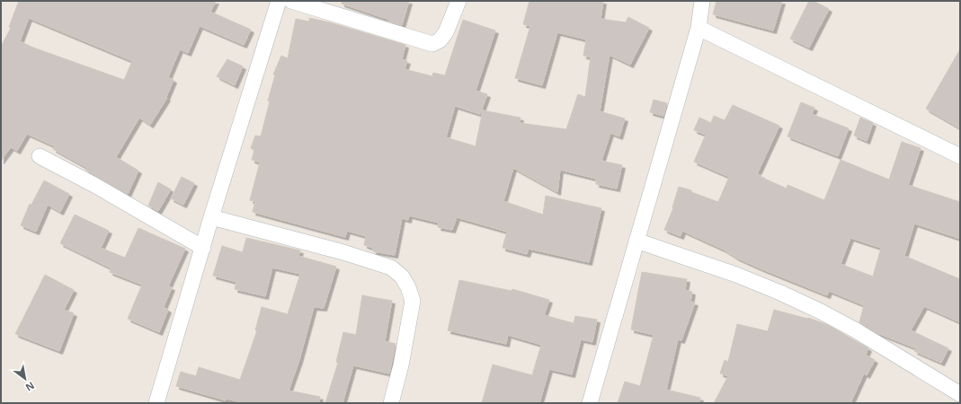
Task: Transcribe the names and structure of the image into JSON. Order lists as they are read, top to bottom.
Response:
{
  "north": "bottom right"
}
